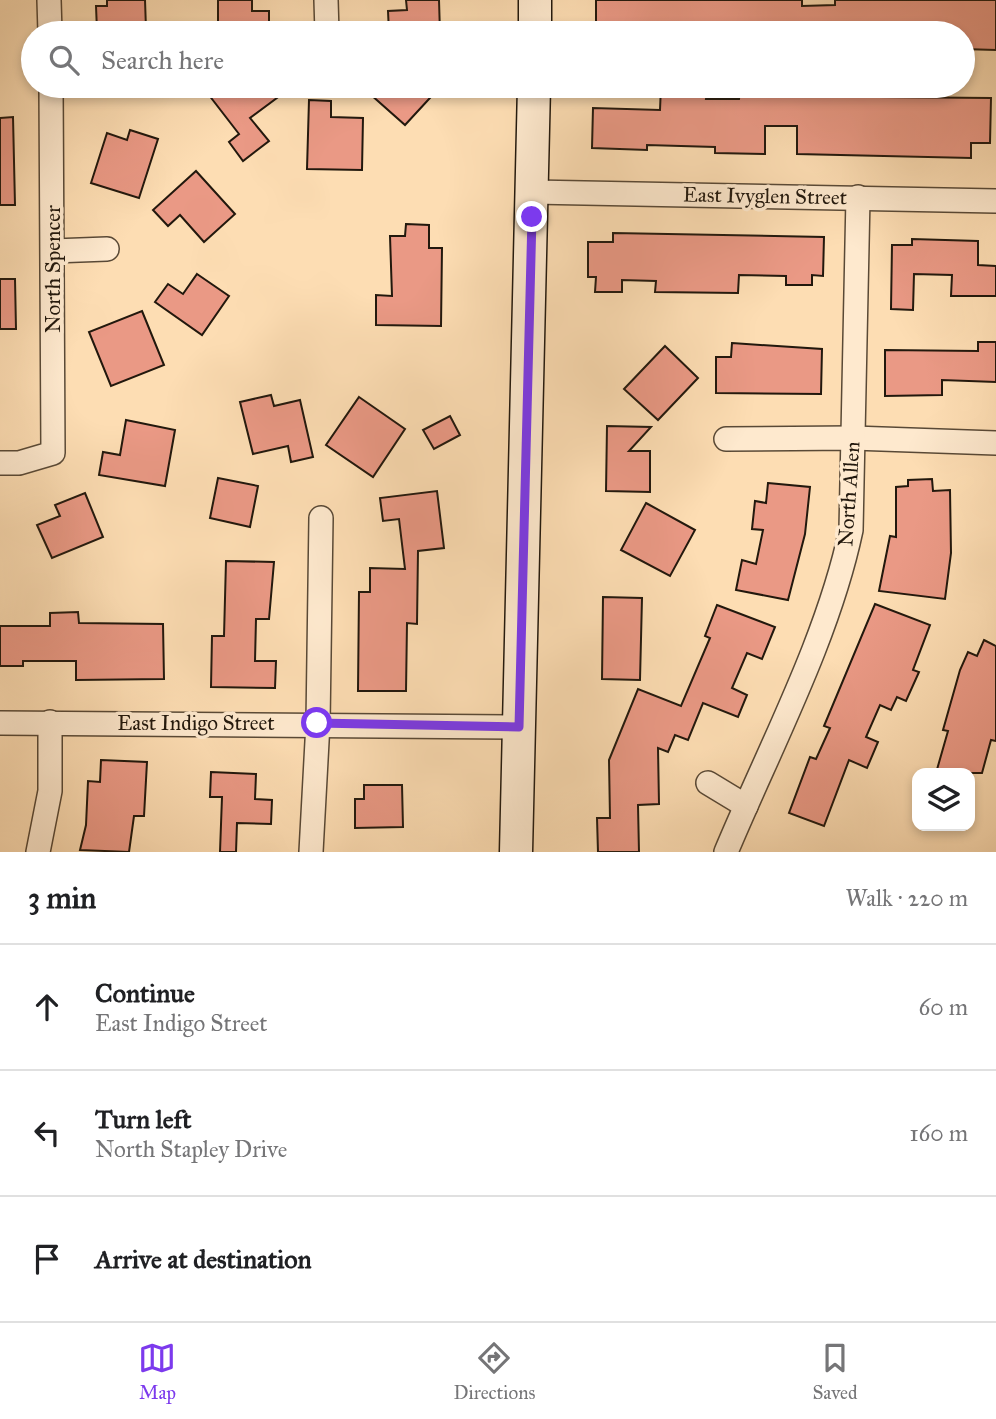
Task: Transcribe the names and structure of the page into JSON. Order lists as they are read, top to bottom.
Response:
{
  "streets": {
    "street": [
      "East Ivyglen Street",
      "North Spencer",
      "North Allen",
      "East Indigo Street"
    ]
  },
  "crossings": [
    ["East Ivyglen Street", "North Allen"]
  ],
  "page": {
    "search": "Search here",
    "heading": ["3 min", "Walk · 220 m"],
    "list": [
      ["Continue", "East Indigo Street", "60 m"],
      ["Turn left", "North Stapley Drive", "160 m"],
      "Arrive at destination"
    ],
    "nav": ["Map", "Directions", "Saved"]
  }
}
